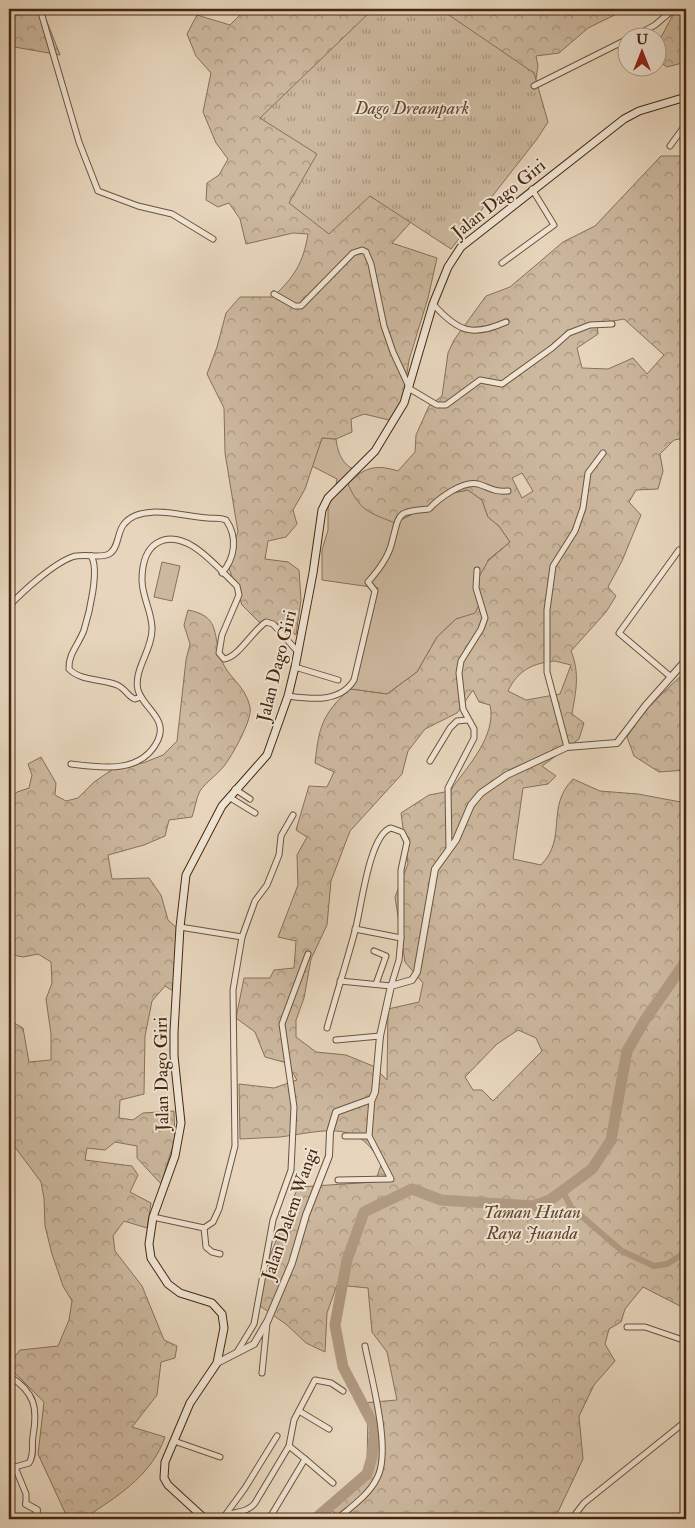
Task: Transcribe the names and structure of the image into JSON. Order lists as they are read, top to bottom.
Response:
{
  "streets": {
    "main road": ["Jalan Dago Giri"],
    "street": ["Jalan Dalem Wangi"]
  },
  "crossings": [
    ["Jalan Dago Giri", "Jalan Dalem Wangi"]
  ],
  "parks": ["Dago Dreampark", "Taman Hutan Raya Juanda"],
  "north": "top"
}
